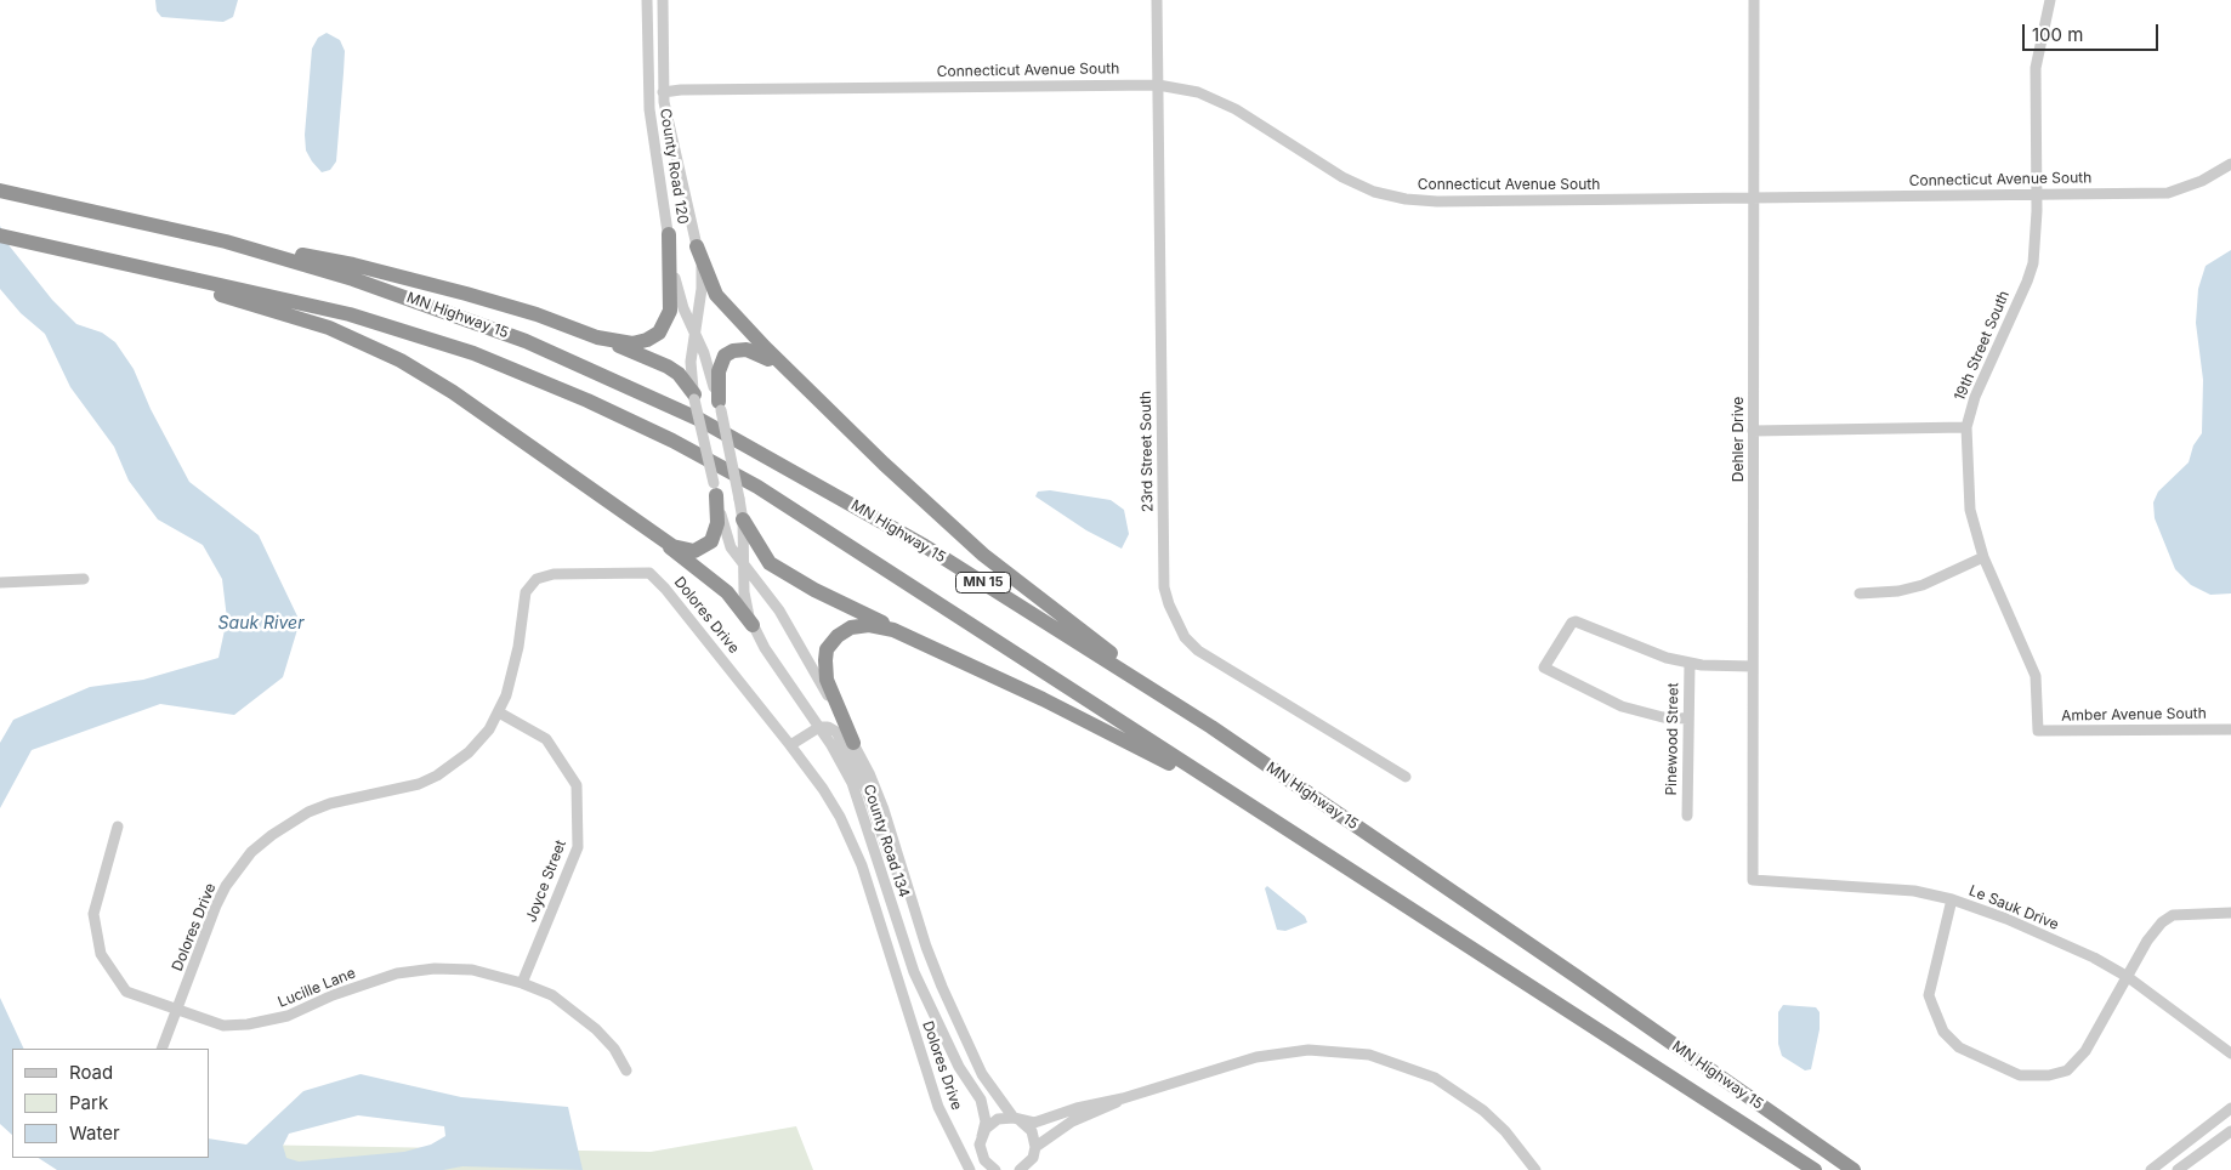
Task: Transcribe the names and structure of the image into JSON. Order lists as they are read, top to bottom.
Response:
{
  "streets": {
    "highway": ["MN Highway 15", "MN 15"],
    "street": [
      "Connecticut Avenue South",
      "County Road 120",
      "19th Street South",
      "Dehler Drive",
      "23rd Street South",
      "Dolores Drive",
      "Amber Avenue South",
      "Pinewood Street",
      "County Road 134",
      "Joyce Street",
      "Le Sauk Drive",
      "Lucille Lane"
    ]
  },
  "crossings": [
    ["Connecticut Avenue South", "County Road 120"],
    ["Connecticut Avenue South", "19th Street South"],
    ["Connecticut Avenue South", "Dehler Drive"],
    ["Connecticut Avenue South", "23rd Street South"],
    ["County Road 120", "County Road 134"],
    ["19th Street South", "Amber Avenue South"],
    ["Dehler Drive", "Le Sauk Drive"],
    ["Dolores Drive", "Joyce Street"],
    ["Dolores Drive", "Lucille Lane"],
    ["Joyce Street", "Lucille Lane"]
  ],
  "water": ["Sauk River"],
  "legend": ["Road", "Park", "Water"],
  "scale_bar": "100 m"
}
